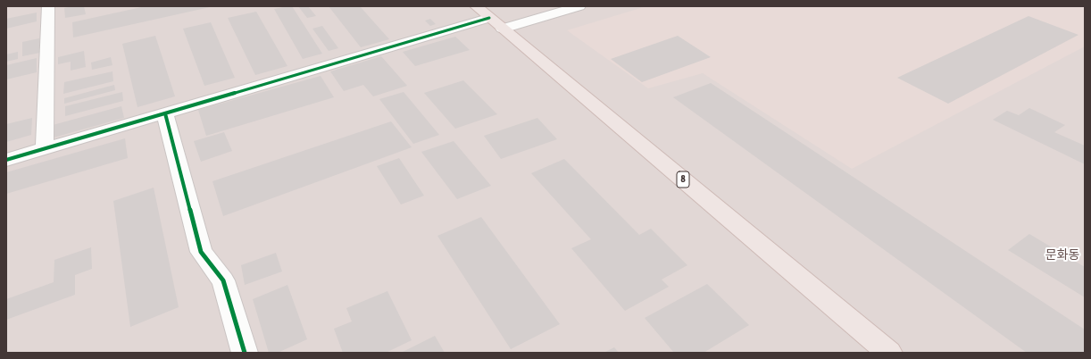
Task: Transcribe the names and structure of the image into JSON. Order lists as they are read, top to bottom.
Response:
{
  "streets": {
    "main road": ["8"]
  },
  "districts": ["문화동"]
}
